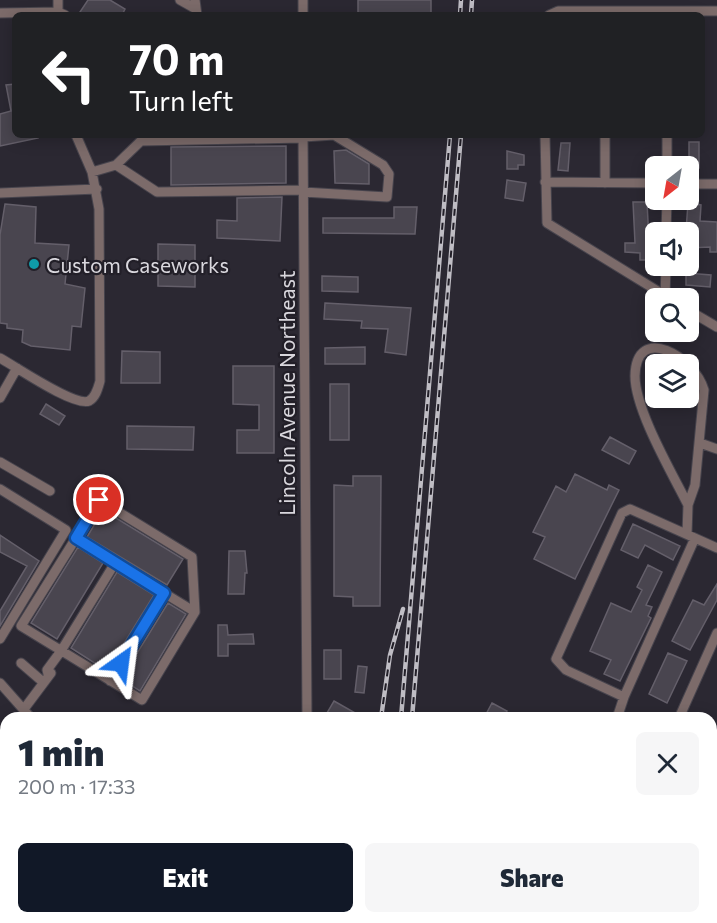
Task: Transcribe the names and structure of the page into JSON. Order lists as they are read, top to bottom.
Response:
{
  "streets": {
    "street": ["Lincoln Avenue Northeast"]
  },
  "places": ["Custom Caseworks"],
  "north": "bottom left",
  "page": {
    "turn": ["70 m", "Turn left"],
    "heading": ["1 min", "200 m · 17:33"],
    "buttons": ["Exit", "Share"]
  }
}
